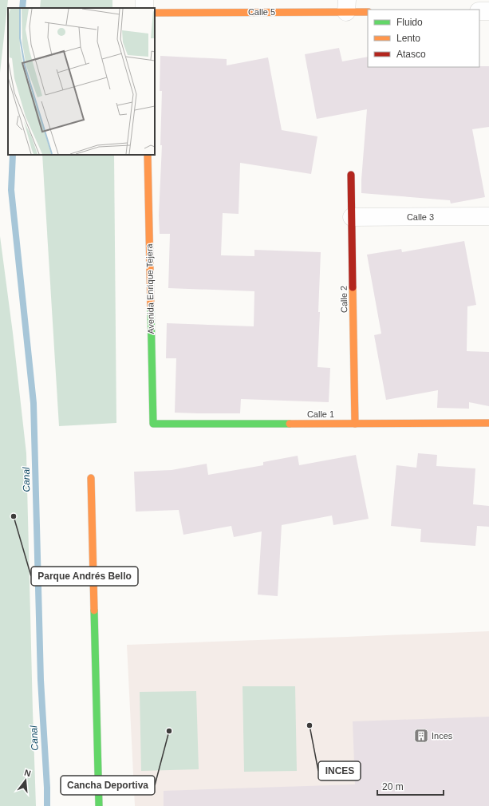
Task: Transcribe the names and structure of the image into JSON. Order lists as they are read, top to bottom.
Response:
{
  "streets": {
    "street": [
      "Calle 5",
      "Calle 3",
      "Avenida Enrique Tejera",
      "Calle 2",
      "Calle 1"
    ]
  },
  "crossings": [
    ["Calle 3", "Calle 2"],
    ["Avenida Enrique Tejera", "Calle 1"],
    ["Calle 2", "Calle 1"]
  ],
  "water": ["Canal"],
  "places": {
    "other": ["Parque Andrés Bello", "INCES", "Cancha Deportiva"],
    "building": ["Inces"]
  },
  "legend": ["Fluido", "Lento", "Atasco"],
  "scale_bar": "20 m",
  "north": "top"
}
